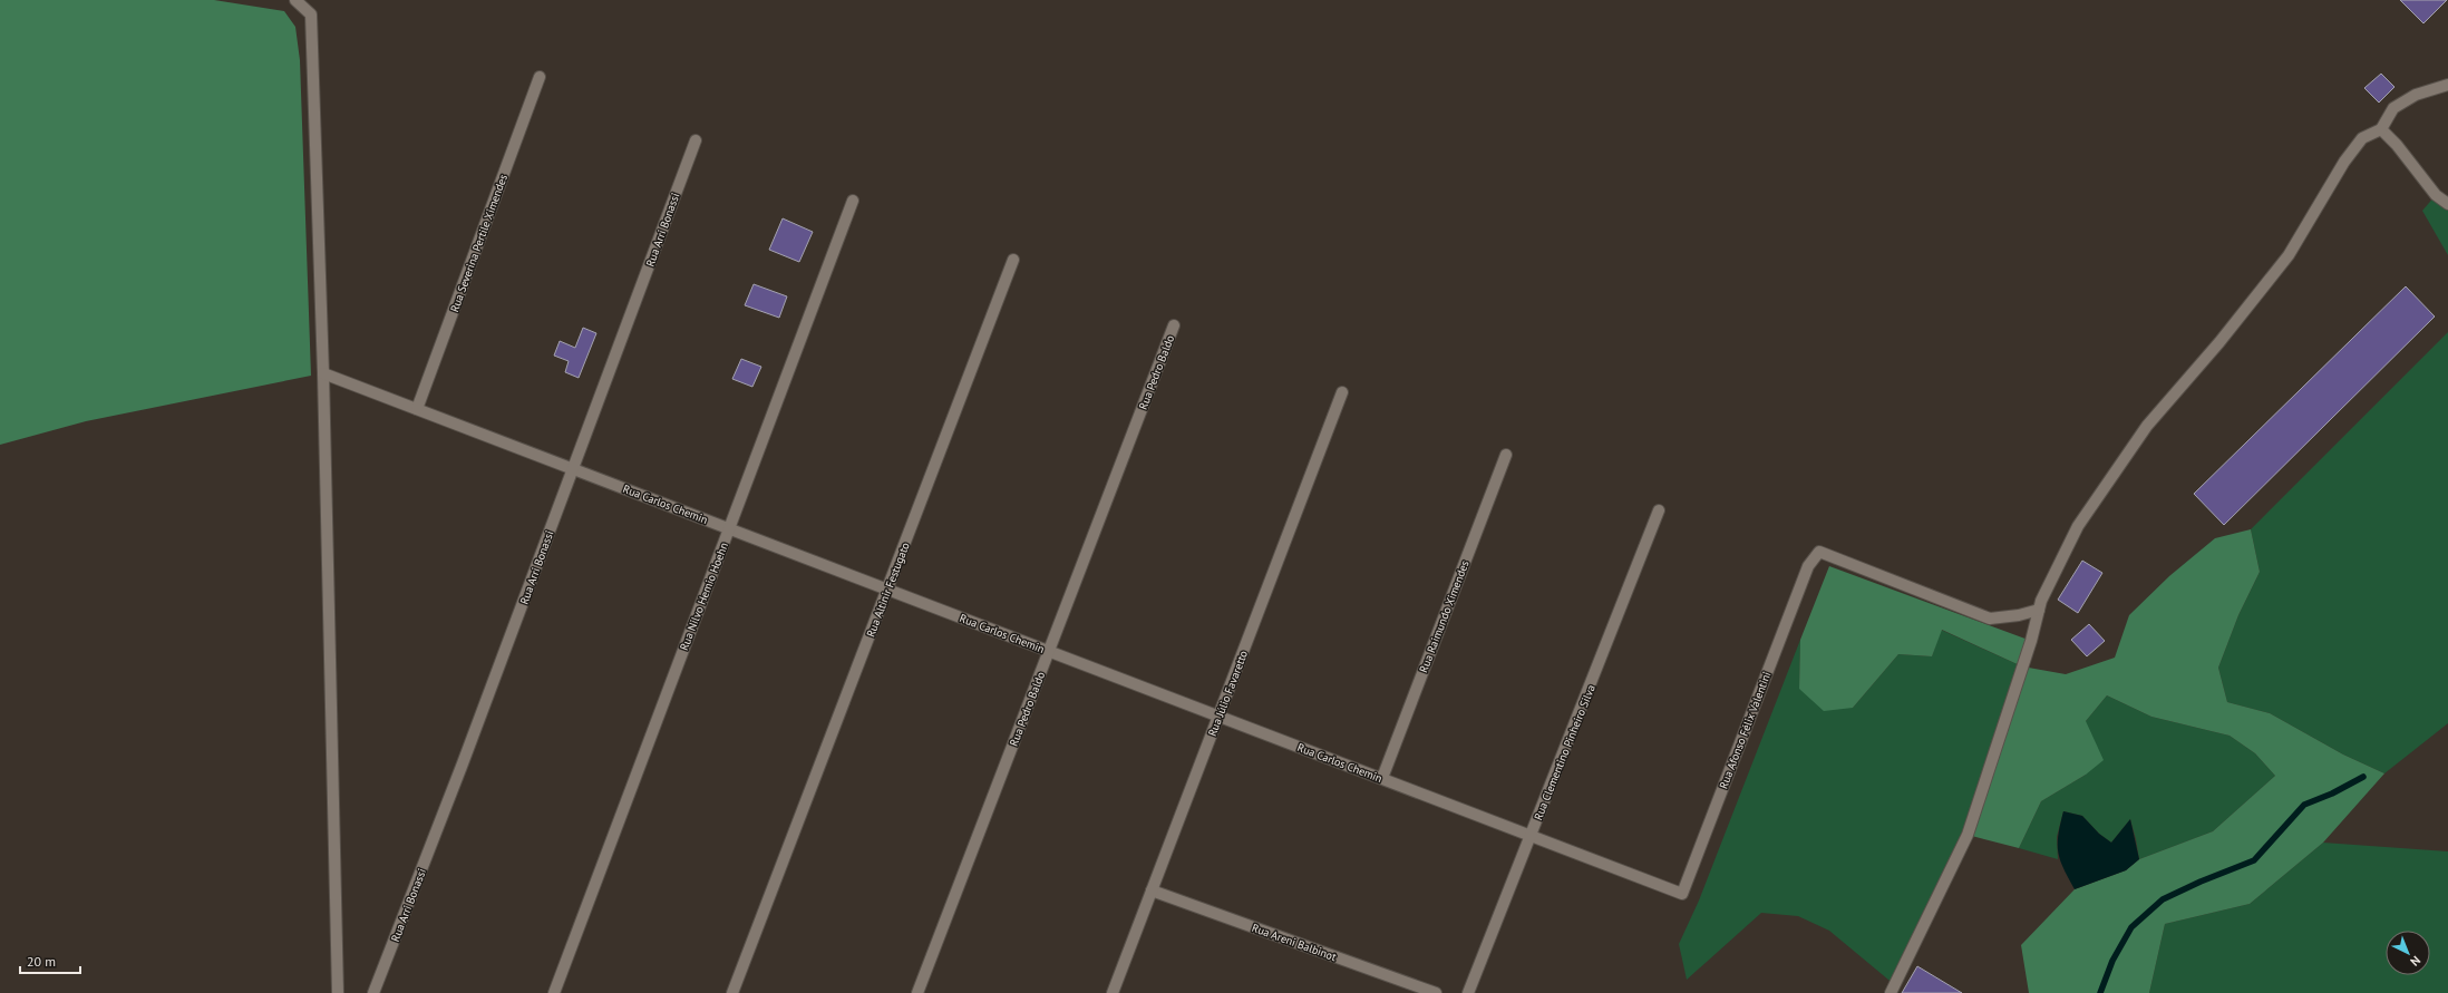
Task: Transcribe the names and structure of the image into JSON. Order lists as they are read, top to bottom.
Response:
{
  "streets": {
    "street": [
      "Rua Arri Bonassi",
      "Rua Severina Pertile Ximendes",
      "Rua Pedro Baldo",
      "Rua Carlos Chemin",
      "Rua Altinir Festugato",
      "Rua Nilvo Hemio Hoehn",
      "Rua Raimundo Ximendes",
      "Rua Júlio Favaretto",
      "Rua Afonso Félix Valentini",
      "Rua Clementino Pinheiro Silva",
      "Rua Areni Balbinot"
    ]
  },
  "crossings": [
    ["Rua Arri Bonassi", "Rua Carlos Chemin"],
    ["Rua Severina Pertile Ximendes", "Rua Carlos Chemin"],
    ["Rua Pedro Baldo", "Rua Carlos Chemin"],
    ["Rua Carlos Chemin", "Rua Altinir Festugato"],
    ["Rua Carlos Chemin", "Rua Nilvo Hemio Hoehn"],
    ["Rua Carlos Chemin", "Rua Raimundo Ximendes"],
    ["Rua Carlos Chemin", "Rua Júlio Favaretto"],
    ["Rua Carlos Chemin", "Rua Afonso Félix Valentini"],
    ["Rua Carlos Chemin", "Rua Clementino Pinheiro Silva"],
    ["Rua Júlio Favaretto", "Rua Areni Balbinot"]
  ],
  "scale_bar": "20 m",
  "north": "bottom right"
}
